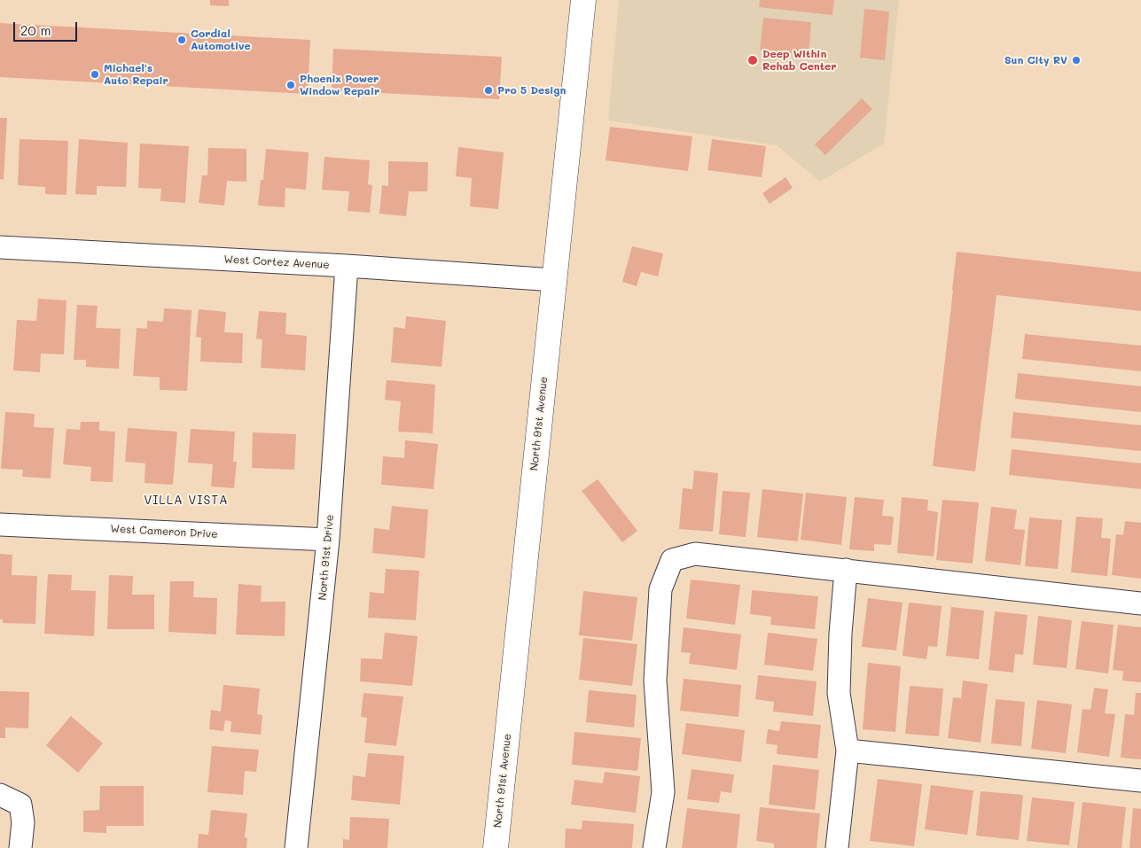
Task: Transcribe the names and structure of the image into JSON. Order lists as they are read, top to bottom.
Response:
{
  "streets": {
    "main road": ["North 91st Avenue"],
    "street": ["West Cortez Avenue", "West Cameron Drive", "North 91st Drive"]
  },
  "crossings": [
    ["West Cortez Avenue", "North 91st Avenue"],
    ["West Cortez Avenue", "North 91st Drive"],
    ["West Cameron Drive", "North 91st Drive"]
  ],
  "districts": ["VILLA VISTA"],
  "places": [
    "Cordial Automotive",
    "Deep Within Rehab Center",
    "Sun City RV",
    "Michael's Auto Repair",
    "Phoenix Power Window Repair",
    "Pro 5 Design"
  ],
  "scale_bar": "20 m"
}
